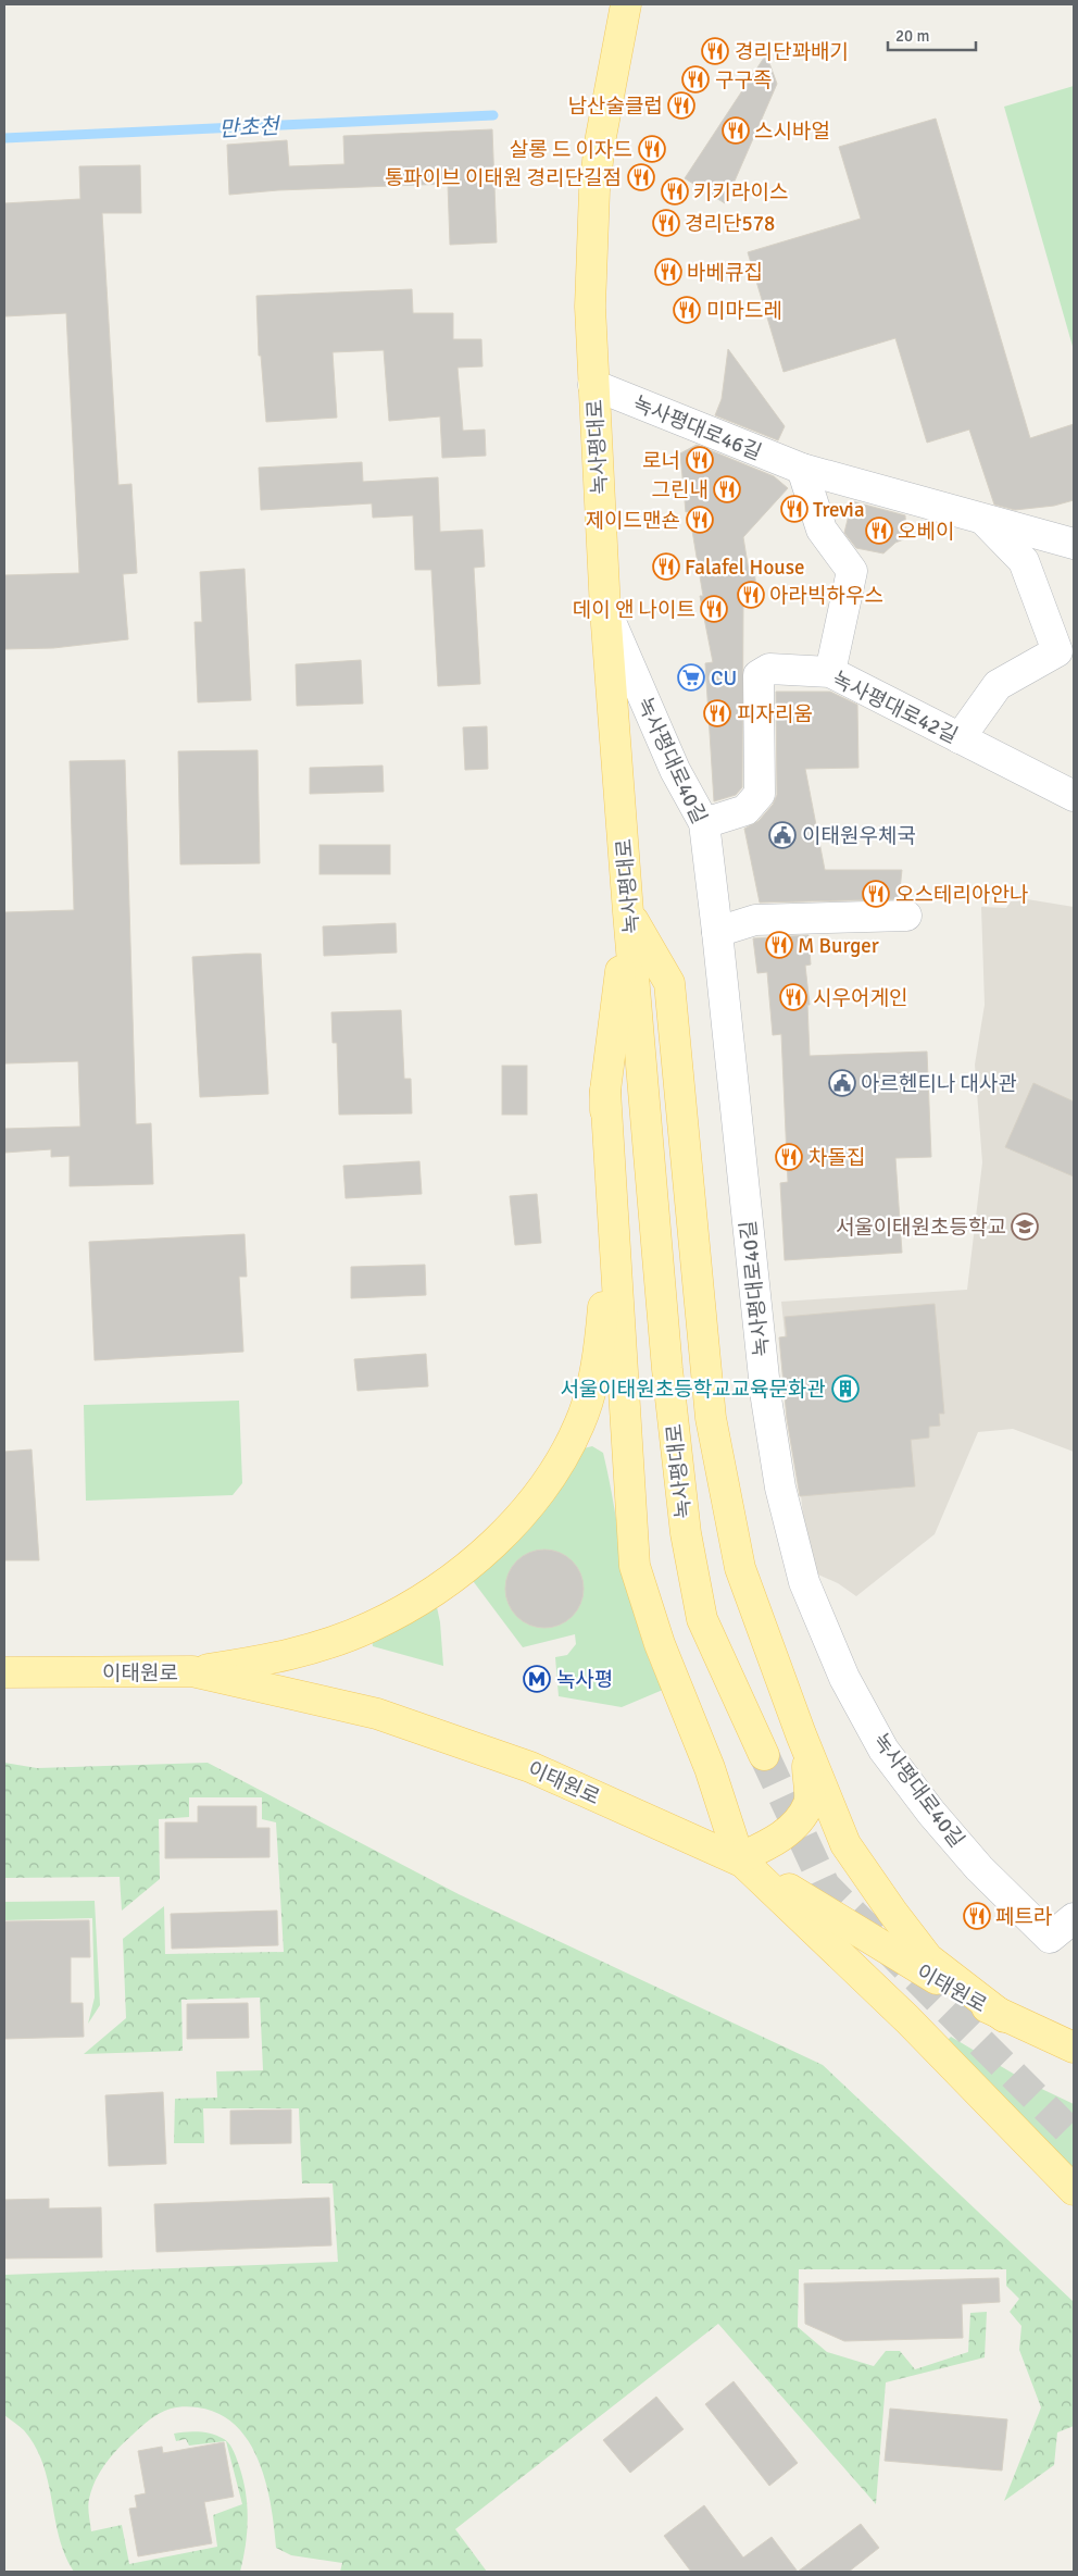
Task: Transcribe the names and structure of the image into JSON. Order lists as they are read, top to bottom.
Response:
{
  "streets": {
    "main road": ["녹사평대로", "이태원로"],
    "street": ["녹사평대로46길", "녹사평대로42길", "녹사평대로40길"]
  },
  "crossings": [
    ["녹사평대로46길", "녹사평대로"],
    ["녹사평대로", "녹사평대로40길"],
    ["녹사평대로42길", "녹사평대로40길"]
  ],
  "water": ["만초천"],
  "places": {
    "restaurant": [
      "경리단꽈배기",
      "구구족",
      "남산술클럽",
      "스시바얼",
      "살롱 드 이자드",
      "통파이브 이태원 경리단길점",
      "키키라이스",
      "경리단578",
      "바베큐집",
      "미마드레",
      "로너",
      "그린내",
      "Trevia",
      "제이드맨숀",
      "오베이",
      "Falafel House",
      "아라빅하우스",
      "데이 앤 나이트",
      "피자리움",
      "오스테리아안나",
      "M Burger",
      "시우어게인",
      "차돌집",
      "페트라"
    ],
    "supermarket": ["CU"],
    "public building": ["이태원우체국", "아르헨티나 대사관"],
    "school or university": ["서울이태원초등학교"],
    "building": ["서울이태원초등학교교육문화관"],
    "metro station": ["녹사평"]
  },
  "scale_bar": "20 m"
}
